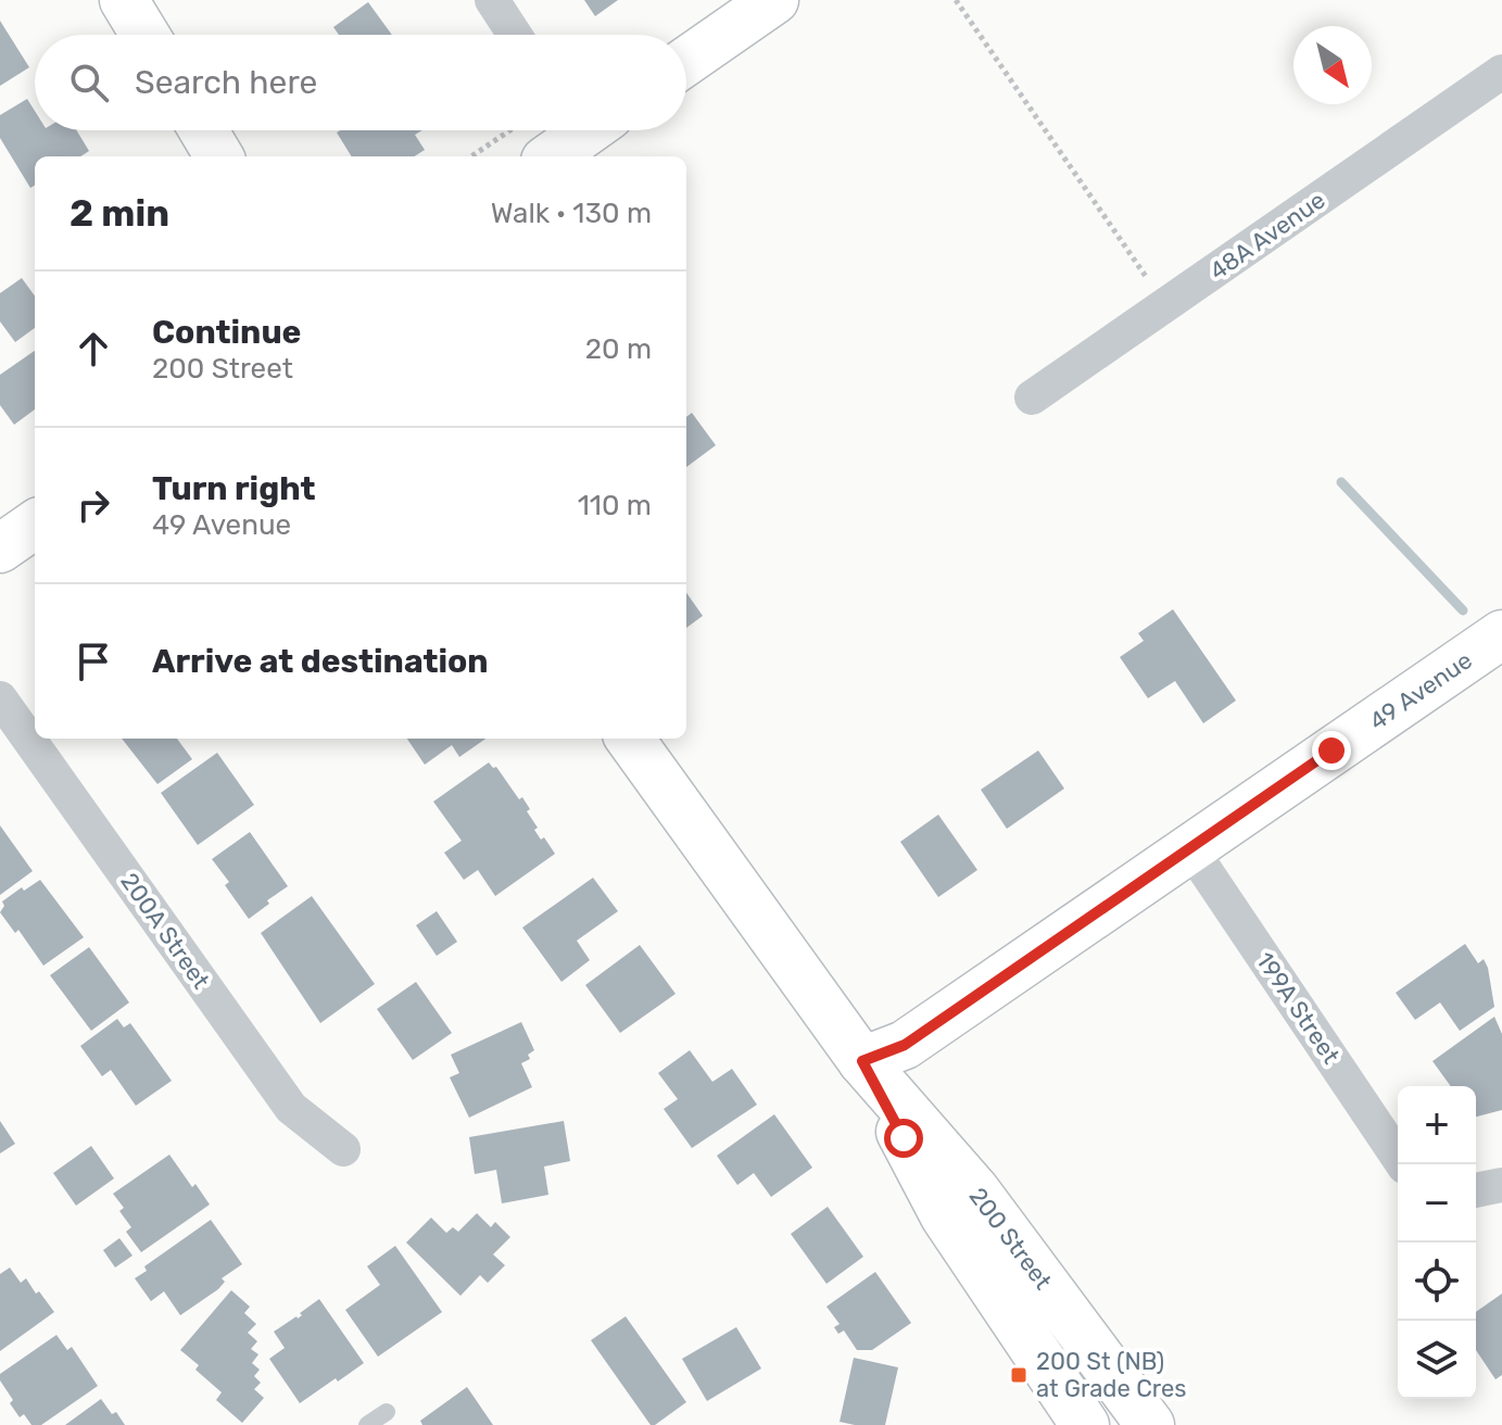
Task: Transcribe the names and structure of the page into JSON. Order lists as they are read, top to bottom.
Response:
{
  "streets": {
    "main road": ["49 Avenue", "200 Street"],
    "street": ["48A Avenue", "200A Street", "199A Street"]
  },
  "crossings": [
    ["49 Avenue", "199A Street"],
    ["49 Avenue", "200 Street"]
  ],
  "places": {
    "transit": ["200 St (NB) at Grade Cres"]
  },
  "north": "bottom right",
  "page": {
    "search": "Search here",
    "heading": ["2 min", "Walk · 130 m"],
    "list": [
      ["Continue", "200 Street", "20 m"],
      ["Turn right", "49 Avenue", "110 m"],
      "Arrive at destination"
    ],
    "map_buttons": ["+", "−"]
  }
}
